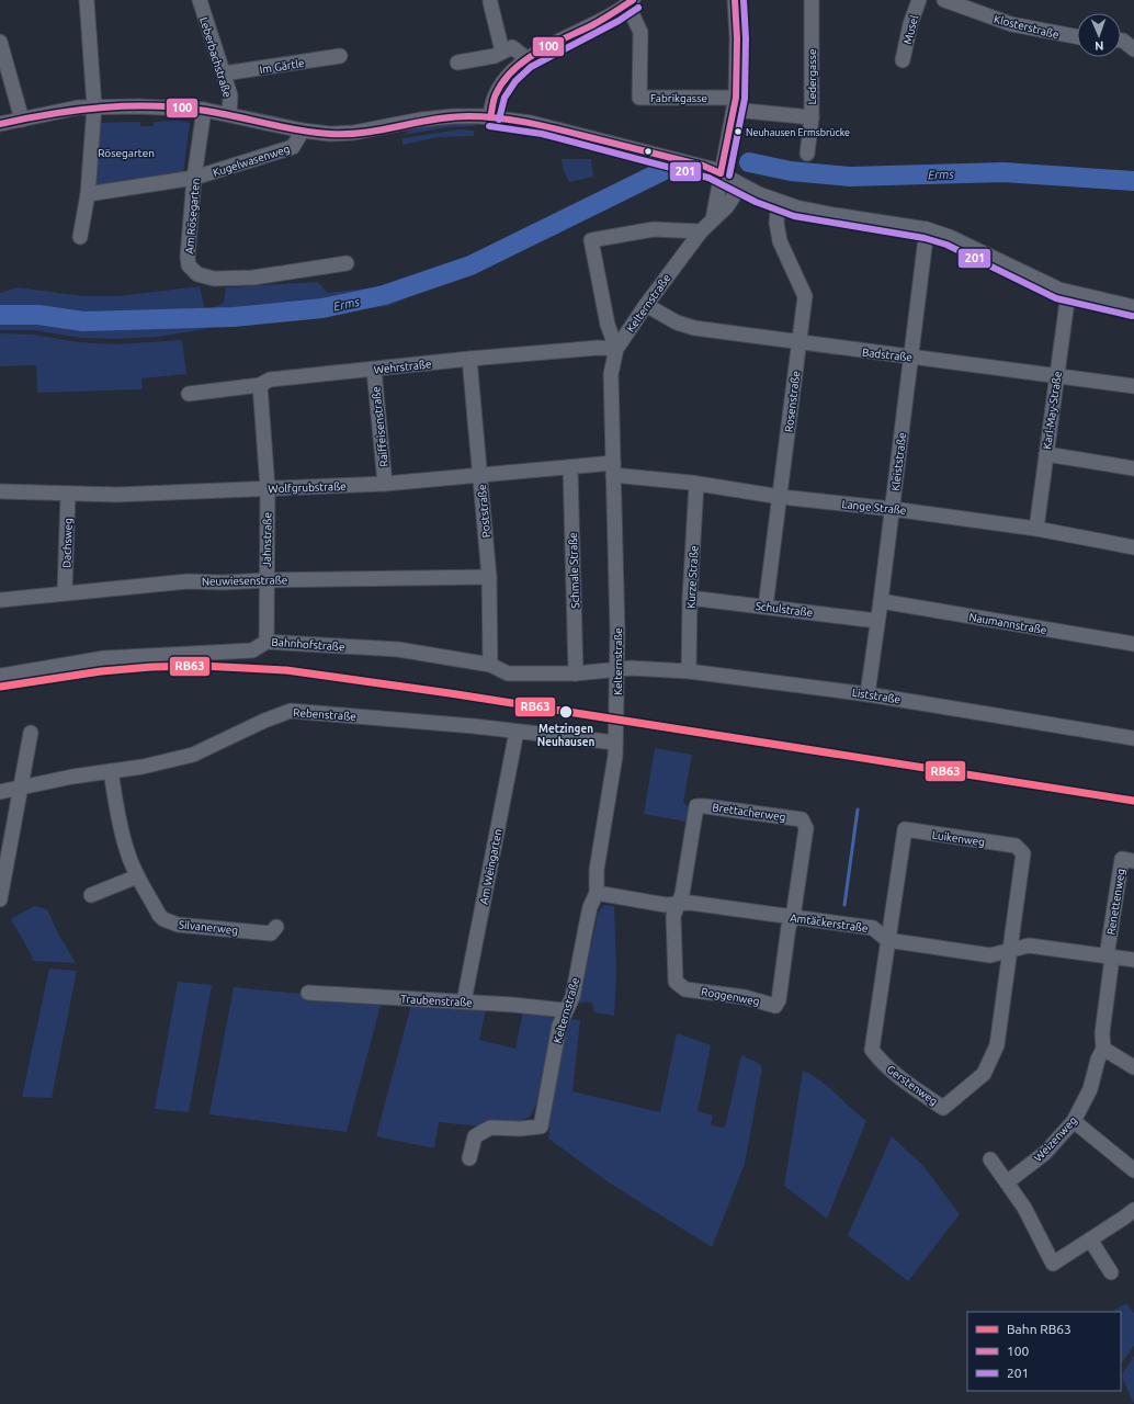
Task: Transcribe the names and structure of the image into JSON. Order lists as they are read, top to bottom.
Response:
{
  "streets": {
    "street": [
      "Klosterstraße",
      "Musel",
      "Leberbachstraße",
      "Im Gärtle",
      "Ledergasse",
      "Fabrikgasse",
      "Kugelwasenweg",
      "Am Rösegarten",
      "Kelternstraße",
      "Badstraße",
      "Wehrstraße",
      "Rosenstraße",
      "Karl-May-Straße",
      "Raiffeisenstraße",
      "Kleiststraße",
      "Wolfgrubstraße",
      "Lange Straße",
      "Poststraße",
      "Jahnstraße",
      "Dachsweg",
      "Schmale Straße",
      "Kurze Straße",
      "Neuwiesenstraße",
      "Schulstraße",
      "Naumannstraße",
      "Bahnhofstraße",
      "Liststraße",
      "Rebenstraße",
      "Brettacherweg",
      "Luikenweg",
      "Am Weingarten",
      "Renettenweg",
      "Amtäckerstraße",
      "Silvanerweg",
      "Roggenweg",
      "Traubenstraße",
      "Gerstenweg",
      "Weizenweg"
    ]
  },
  "crossings": [
    ["Leberbachstraße", "Im Gärtle"],
    ["Kugelwasenweg", "Am Rösegarten"],
    ["Kelternstraße", "Badstraße"],
    ["Kelternstraße", "Wehrstraße"],
    ["Kelternstraße", "Wolfgrubstraße"],
    ["Kelternstraße", "Lange Straße"],
    ["Kelternstraße", "Bahnhofstraße"],
    ["Kelternstraße", "Liststraße"],
    ["Kelternstraße", "Rebenstraße"],
    ["Kelternstraße", "Amtäckerstraße"],
    ["Kelternstraße", "Traubenstraße"],
    ["Badstraße", "Rosenstraße"],
    ["Badstraße", "Karl-May-Straße"],
    ["Badstraße", "Kleiststraße"],
    ["Wehrstraße", "Raiffeisenstraße"],
    ["Wehrstraße", "Poststraße"],
    ["Wehrstraße", "Jahnstraße"],
    ["Rosenstraße", "Lange Straße"],
    ["Rosenstraße", "Schulstraße"],
    ["Karl-May-Straße", "Lange Straße"],
    ["Raiffeisenstraße", "Wolfgrubstraße"],
    ["Kleiststraße", "Lange Straße"],
    ["Kleiststraße", "Schulstraße"],
    ["Kleiststraße", "Naumannstraße"],
    ["Kleiststraße", "Liststraße"],
    ["Wolfgrubstraße", "Lange Straße"],
    ["Wolfgrubstraße", "Poststraße"],
    ["Wolfgrubstraße", "Jahnstraße"],
    ["Wolfgrubstraße", "Dachsweg"],
    ["Wolfgrubstraße", "Schmale Straße"],
    ["Lange Straße", "Kurze Straße"],
    ["Poststraße", "Neuwiesenstraße"],
    ["Poststraße", "Bahnhofstraße"],
    ["Jahnstraße", "Neuwiesenstraße"],
    ["Jahnstraße", "Bahnhofstraße"],
    ["Dachsweg", "Neuwiesenstraße"],
    ["Schmale Straße", "Bahnhofstraße"],
    ["Kurze Straße", "Schulstraße"],
    ["Kurze Straße", "Liststraße"],
    ["Bahnhofstraße", "Liststraße"],
    ["Rebenstraße", "Am Weingarten"],
    ["Rebenstraße", "Silvanerweg"],
    ["Brettacherweg", "Amtäckerstraße"],
    ["Brettacherweg", "Roggenweg"],
    ["Luikenweg", "Amtäckerstraße"],
    ["Luikenweg", "Gerstenweg"],
    ["Am Weingarten", "Traubenstraße"],
    ["Renettenweg", "Amtäckerstraße"],
    ["Renettenweg", "Weizenweg"],
    ["Amtäckerstraße", "Roggenweg"],
    ["Amtäckerstraße", "Gerstenweg"],
    ["Amtäckerstraße", "Weizenweg"]
  ],
  "water": ["Erms"],
  "parks": ["Rösegarten"],
  "places": ["Neuhausen Ermsbrücke", "Metzingen Neuhausen"],
  "lines": ["transit line 100", "transit line 201", "rail line RB63"],
  "legend": ["Bahn RB63", "100", "201"],
  "north": "bottom"
}
